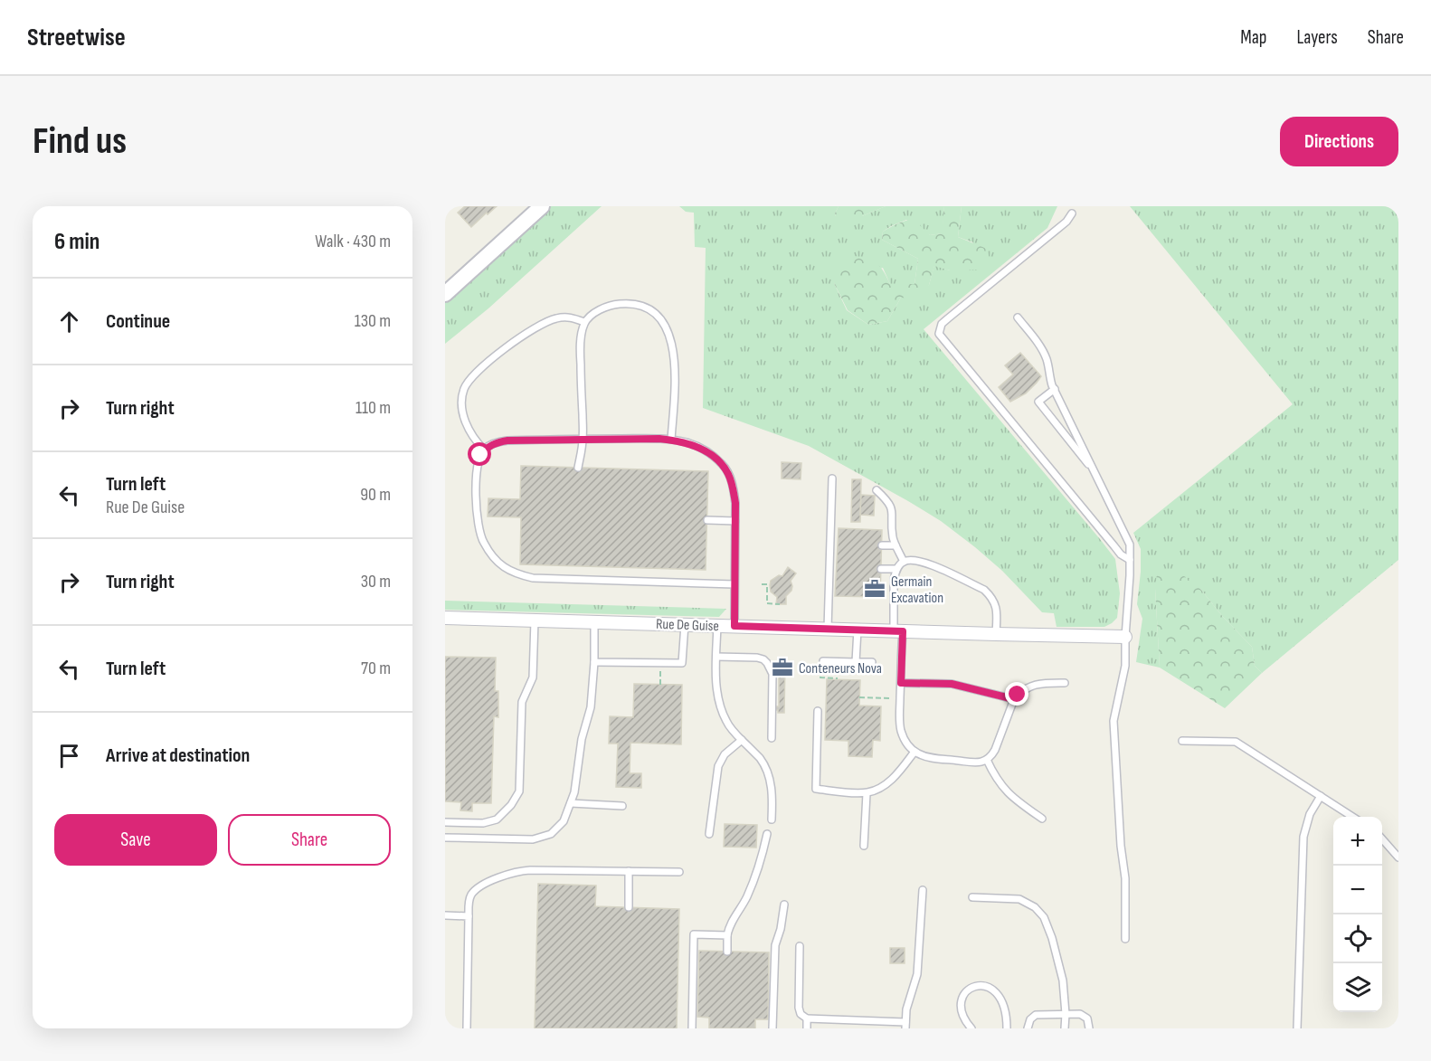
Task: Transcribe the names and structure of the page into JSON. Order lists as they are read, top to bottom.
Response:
{
  "streets": {
    "street": ["Rue De Guise"]
  },
  "places": {
    "office": ["Germain Excavation", "Conteneurs Nova"]
  },
  "page": {
    "header": "Streetwise",
    "nav": ["Map", "Layers", "Share"],
    "buttons": [
      "Directions",
      ["Save", "Share"]
    ],
    "title": "Find us",
    "heading": ["6 min", "Walk · 430 m"],
    "list": [
      ["Continue", "130 m"],
      ["Turn right", "110 m"],
      ["Turn left", "Rue De Guise", "90 m"],
      ["Turn right", "30 m"],
      ["Turn left", "70 m"],
      "Arrive at destination"
    ],
    "map_buttons": ["+", "−"]
  }
}
